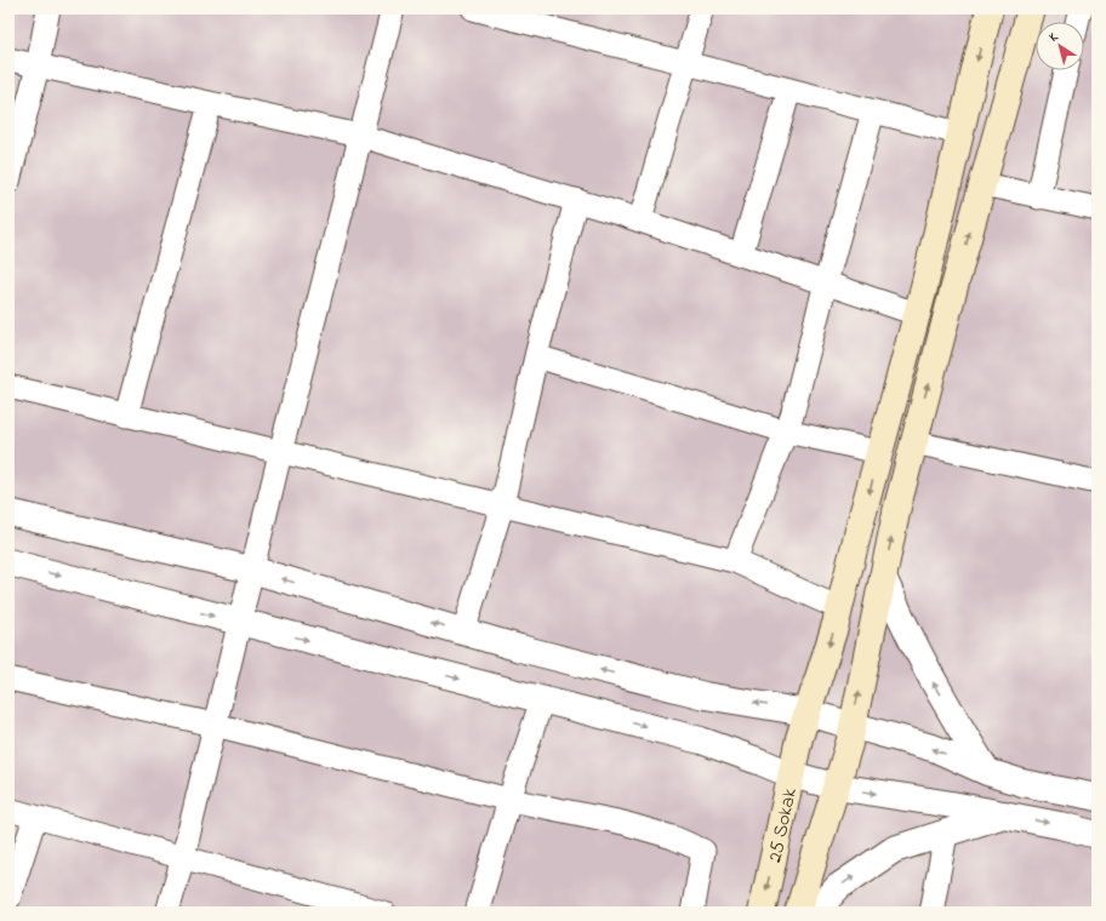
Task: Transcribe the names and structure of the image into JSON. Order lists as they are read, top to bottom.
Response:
{
  "streets": {
    "main road": ["25 Sokak"]
  },
  "north": "top left"
}
